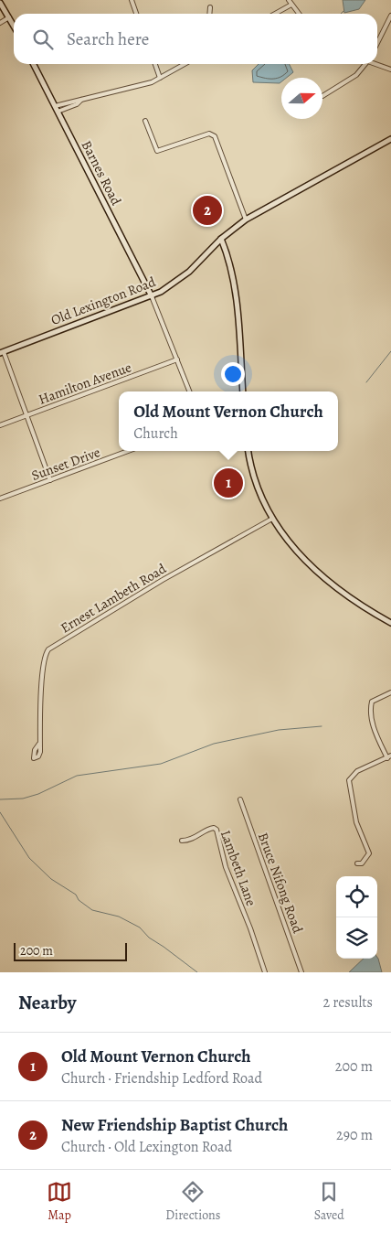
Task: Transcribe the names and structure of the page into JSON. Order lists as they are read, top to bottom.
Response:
{
  "streets": {
    "street": [
      "Barnes Road",
      "Old Lexington Road",
      "Hamilton Avenue",
      "Sunset Drive",
      "Ernest Lambeth Road",
      "Lambeth Lane",
      "Bruce Nifong Road"
    ]
  },
  "crossings": [
    ["Barnes Road", "Old Lexington Road"]
  ],
  "scale_bar": "200 m",
  "north": "right",
  "page": {
    "search": "Search here",
    "pins": ["2", "1"],
    "popup": ["Old Mount Vernon Church", "Church"],
    "scale": "200 m",
    "heading": ["Nearby", "2 results"],
    "list": [
      {
        "mark": "1",
        "name": "Old Mount Vernon Church",
        "note": "Church · Friendship Ledford Road",
        "value": "200 m"
      },
      {
        "mark": "2",
        "name": "New Friendship Baptist Church",
        "note": "Church · Old Lexington Road",
        "value": "290 m"
      }
    ],
    "nav": ["Map", "Directions", "Saved"]
  }
}
